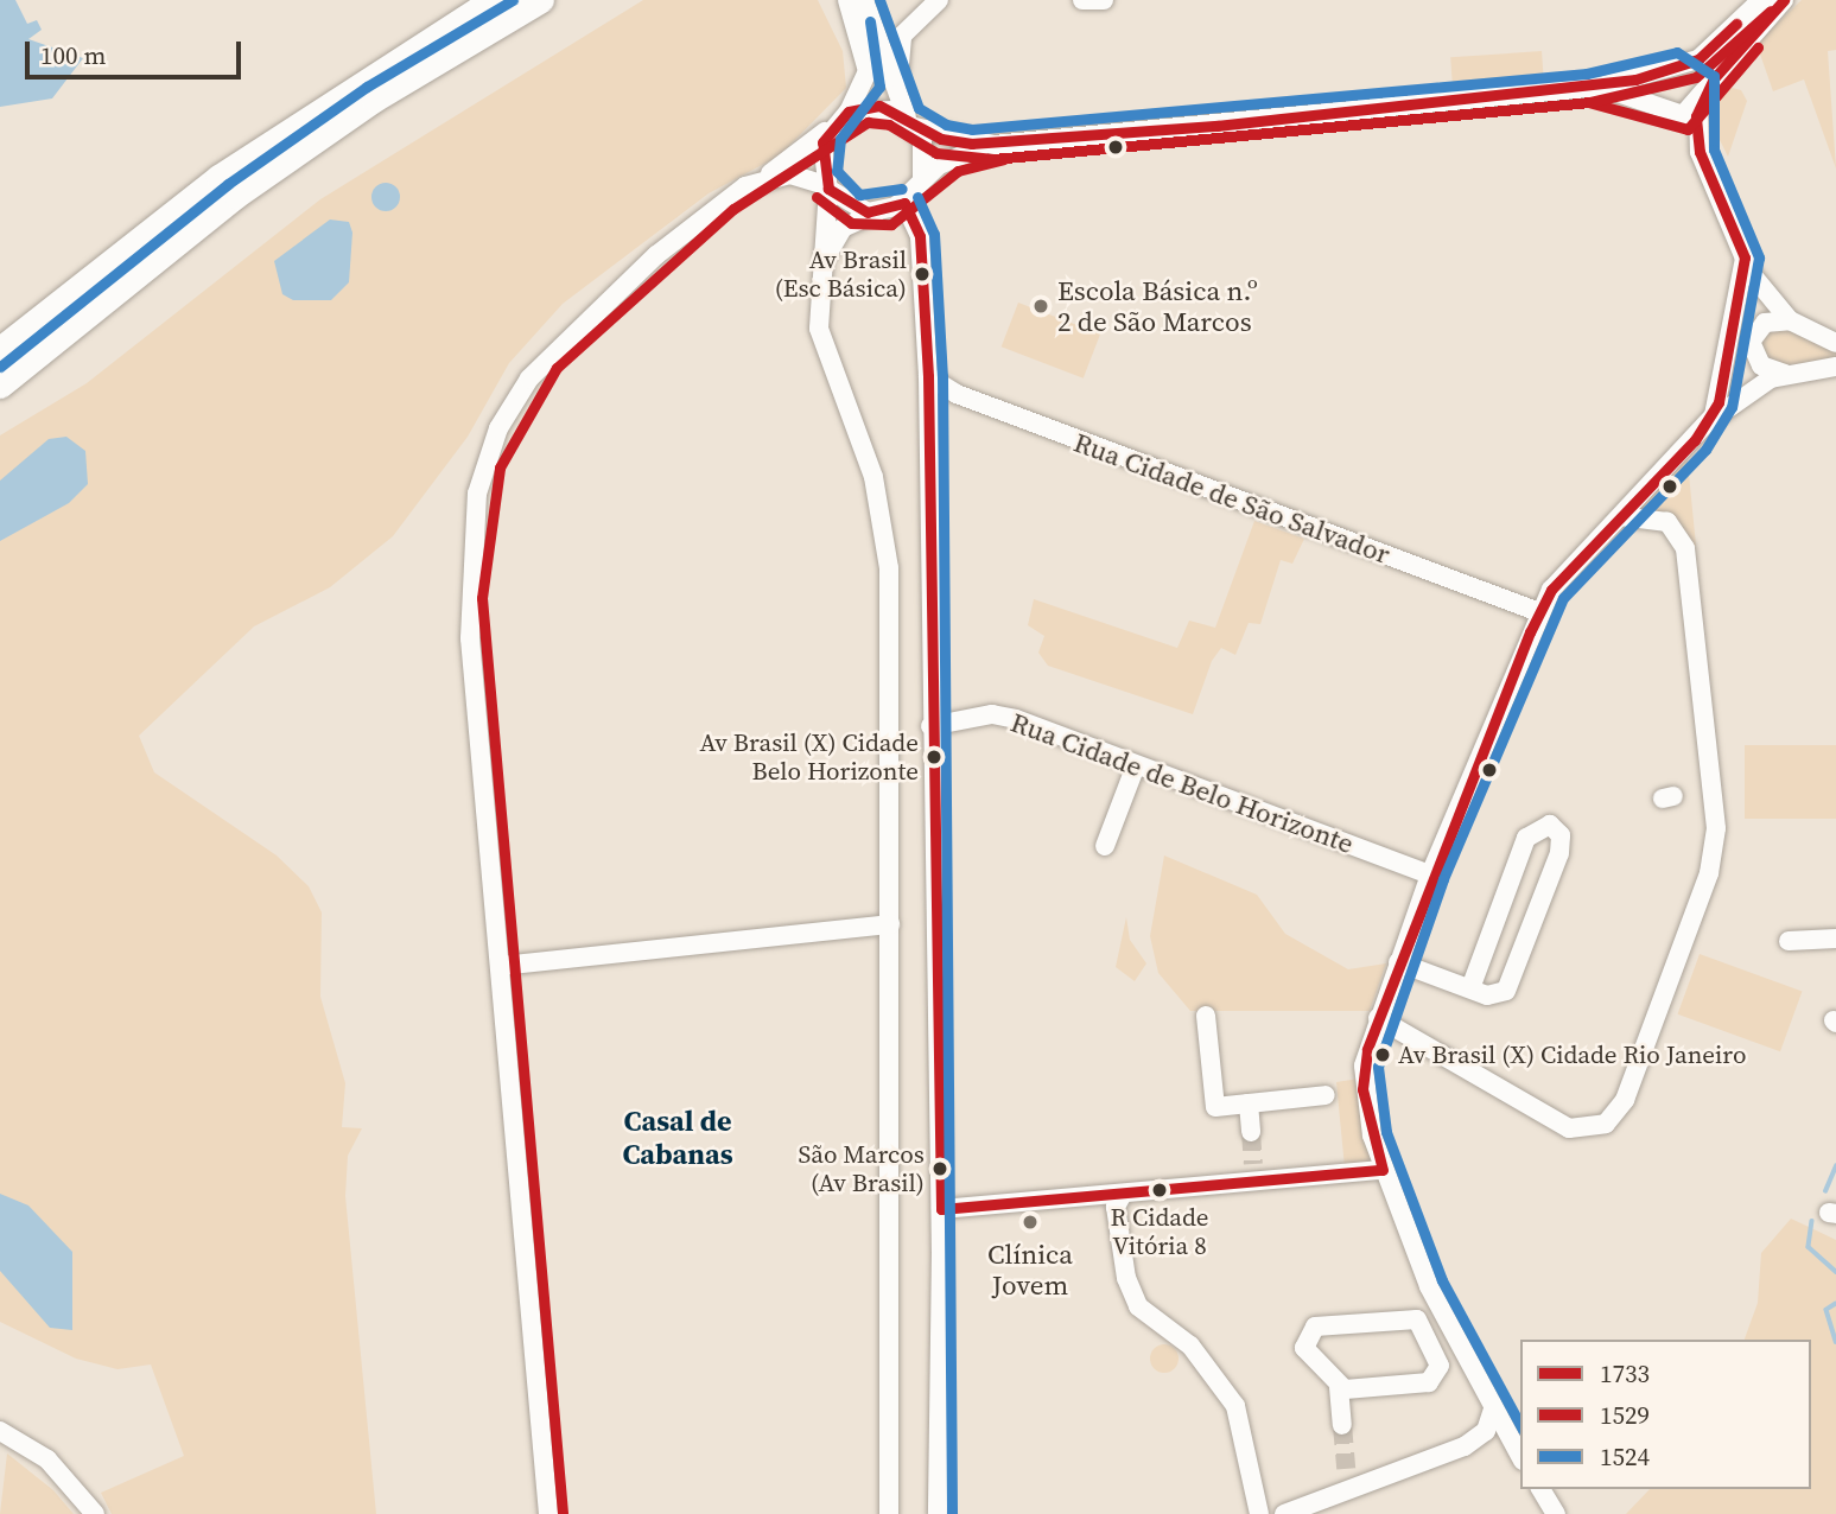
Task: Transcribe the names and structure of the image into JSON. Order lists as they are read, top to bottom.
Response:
{
  "streets": {
    "street": ["Rua Cidade de São Salvador", "Rua Cidade de Belo Horizonte"]
  },
  "districts": ["Casal de Cabanas"],
  "places": [
    "Av Brasil (Esc Básica)",
    "Escola Básica n.º 2 de São Marcos",
    "Av Brasil (X) Cidade Belo Horizonte",
    "Av Brasil (X) Cidade Rio Janeiro",
    "São Marcos (Av Brasil)",
    "R Cidade Vitória 8",
    "Clínica Jovem"
  ],
  "lines": ["transit line 1733", "transit line 1524", "transit line 1529"],
  "legend": ["1733", "1529", "1524"],
  "scale_bar": "100 m"
}
